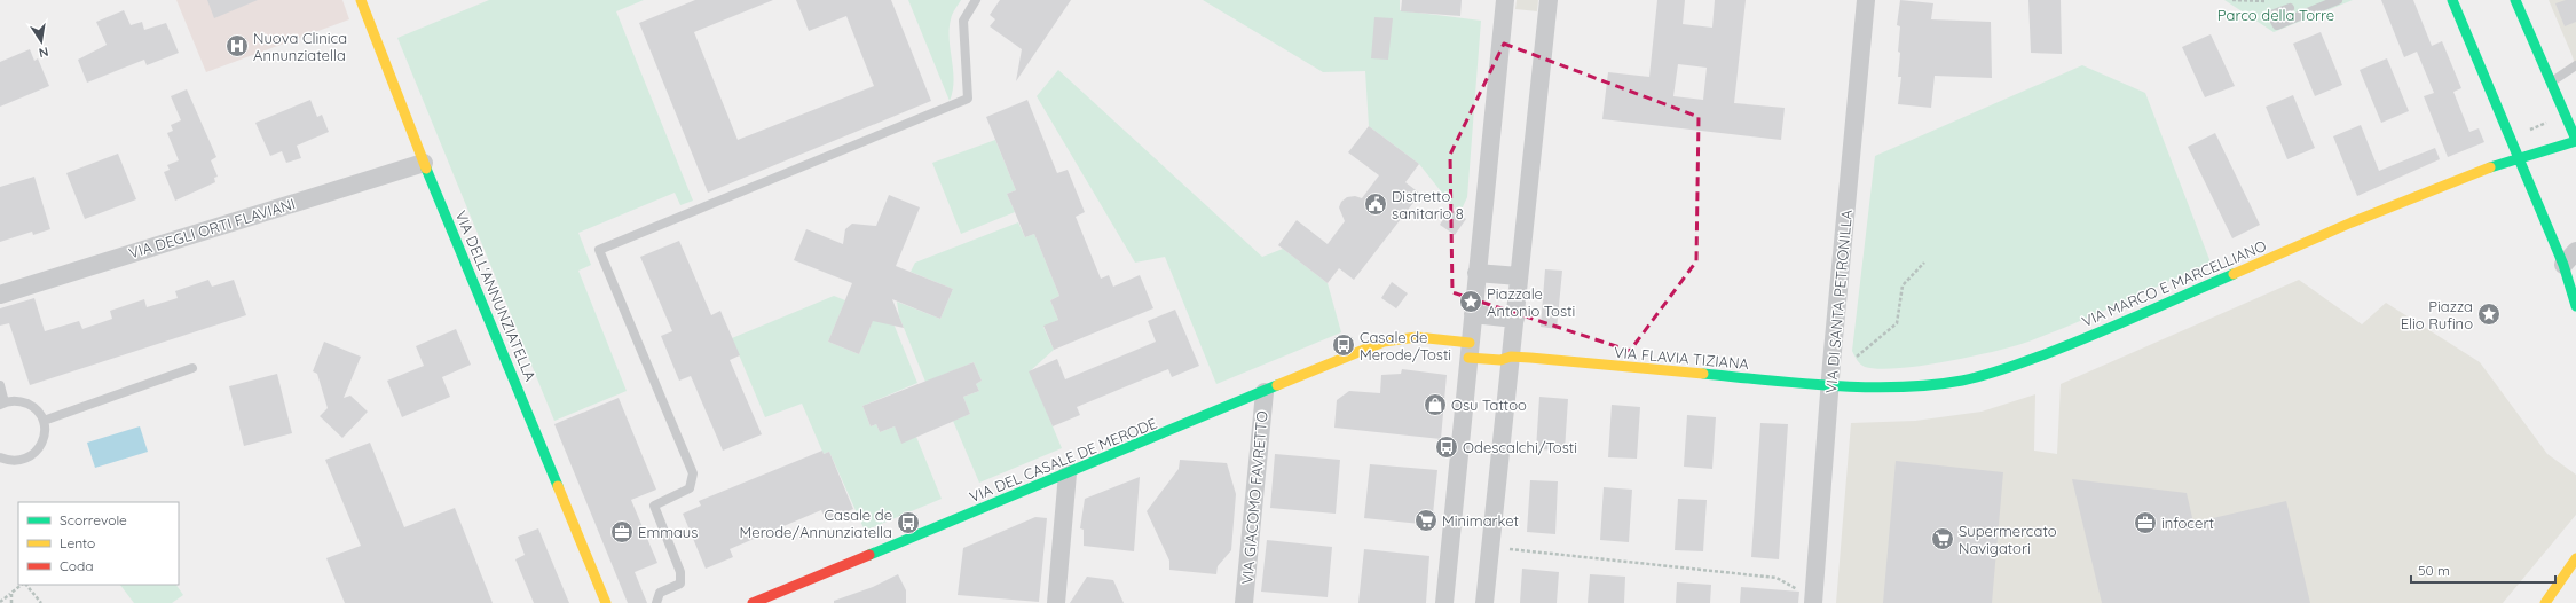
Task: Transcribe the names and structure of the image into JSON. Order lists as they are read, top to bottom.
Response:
{
  "streets": {
    "street": [
      "VIA DEGLI ORTI FLAVIANI",
      "VIA MARCO E MARCELLIANO",
      "VIA DELL'ANNUNZIATELLA",
      "VIA DI SANTA PETRONILLA",
      "VIA FLAVIA TIZIANA",
      "VIA DEL CASALE DE MERODE",
      "VIA GIACOMO FAVRETTO"
    ]
  },
  "crossings": [
    ["VIA DEGLI ORTI FLAVIANI", "VIA DELL'ANNUNZIATELLA"],
    ["VIA MARCO E MARCELLIANO", "VIA DI SANTA PETRONILLA"],
    ["VIA MARCO E MARCELLIANO", "VIA FLAVIA TIZIANA"],
    ["VIA DI SANTA PETRONILLA", "VIA FLAVIA TIZIANA"],
    ["VIA DEL CASALE DE MERODE", "VIA GIACOMO FAVRETTO"]
  ],
  "parks": ["Parco della Torre"],
  "places": {
    "hospital": ["Nuova Clinica Annunziatella"],
    "public building": ["Distretto sanitario 8"],
    "place": ["Piazzale Antonio Tosti", "Piazza Elio Rufino"],
    "bus stop": ["Casale de Merode/Tosti", "Odescalchi/Tosti", "Casale de Merode/Annunziatella"],
    "shop": ["Osu Tattoo"],
    "supermarket": ["Minimarket", "Supermercato Navigatori"],
    "office": ["infocert", "Emmaus"]
  },
  "legend": ["Scorrevole", "Lento", "Coda"],
  "scale_bar": "50 m",
  "north": "bottom"
}
